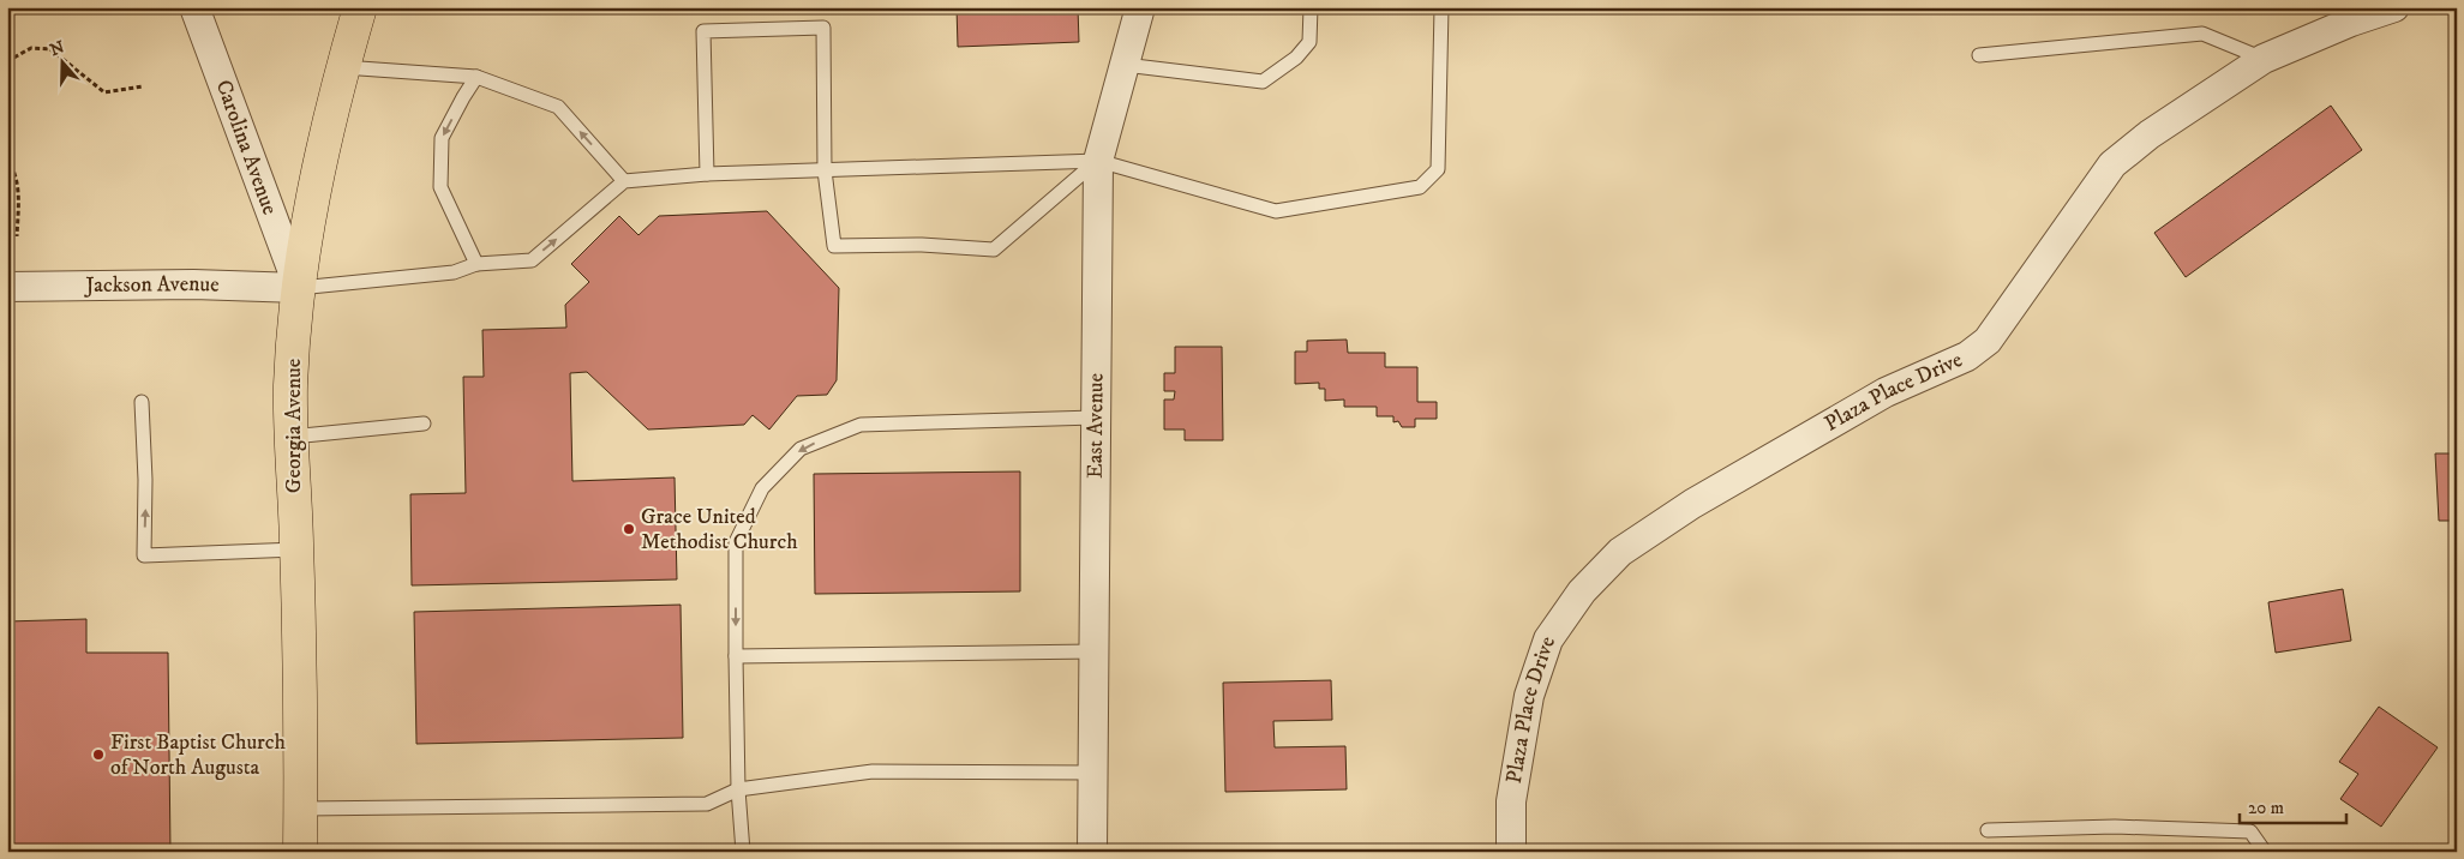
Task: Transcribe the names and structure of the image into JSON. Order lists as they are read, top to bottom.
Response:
{
  "streets": {
    "main road": ["Georgia Avenue"],
    "street": [
      "Carolina Avenue",
      "Jackson Avenue",
      "Plaza Place Drive",
      "East Avenue"
    ]
  },
  "crossings": [
    ["Carolina Avenue", "Jackson Avenue"],
    ["Carolina Avenue", "Georgia Avenue"],
    ["Jackson Avenue", "Georgia Avenue"]
  ],
  "places": ["Grace United Methodist Church", "First Baptist Church of North Augusta"],
  "scale_bar": "20 m",
  "north": "top"
}
